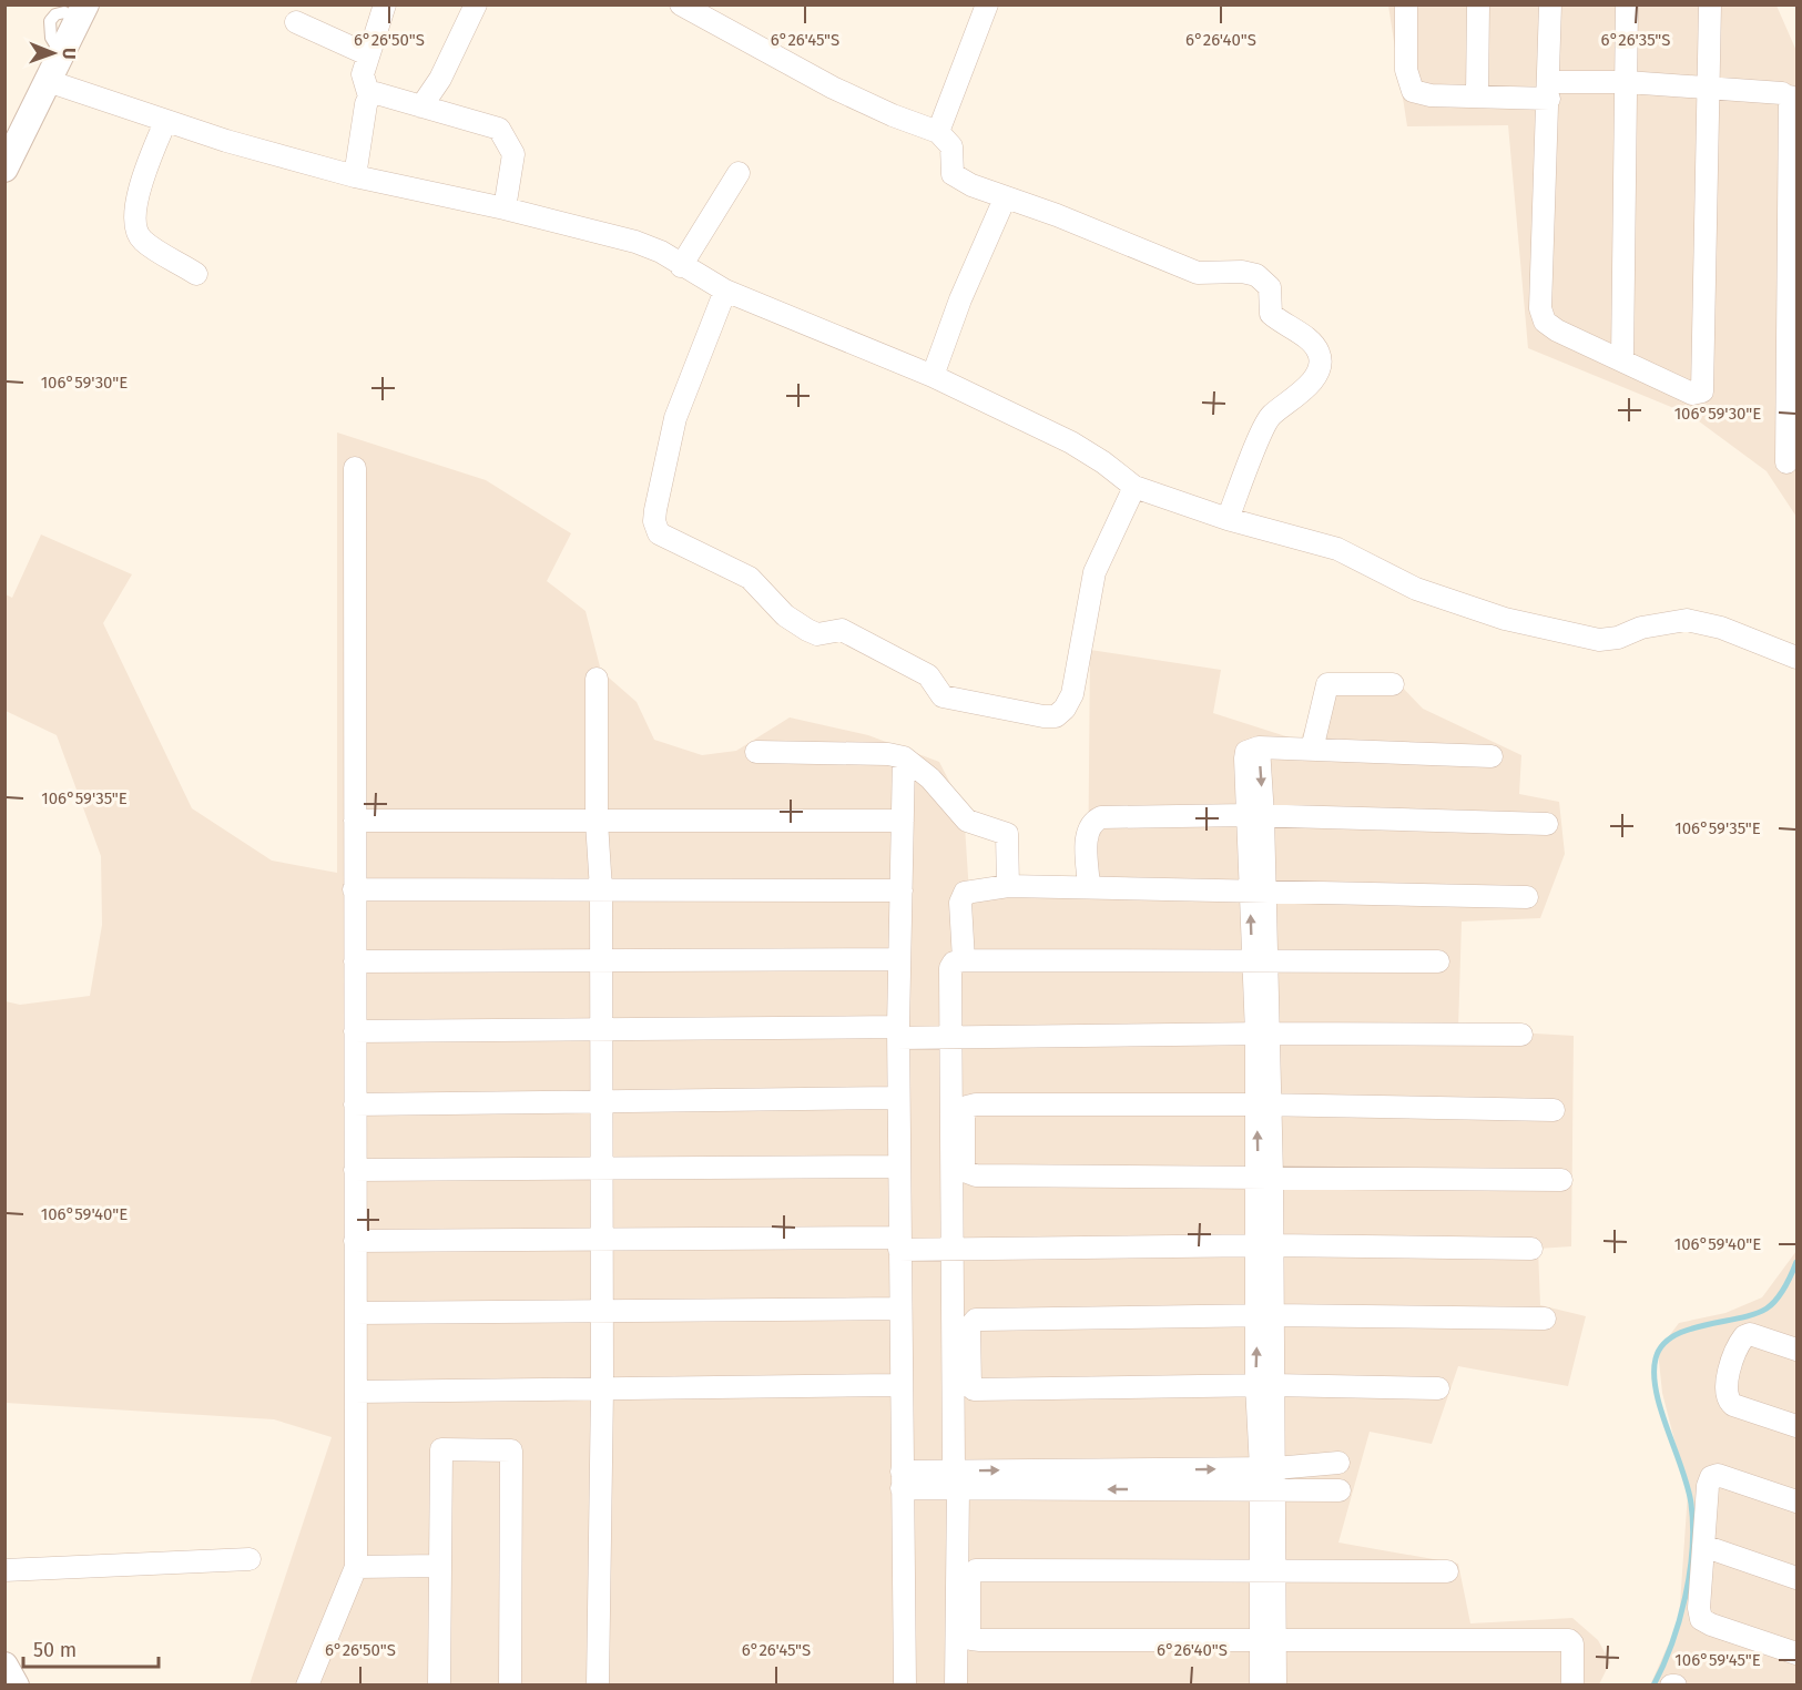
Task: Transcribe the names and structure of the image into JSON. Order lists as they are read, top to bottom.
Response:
{
  "scale_bar": "50 m",
  "north": "right",
  "coordinates": [
    "6°26'50\"S",
    "6°26'45\"S",
    "6°26'40\"S",
    "6°26'35\"S",
    "106°59'30\"E",
    "106°59'35\"E",
    "106°59'40\"E",
    "106°59'45\"E"
  ]
}
